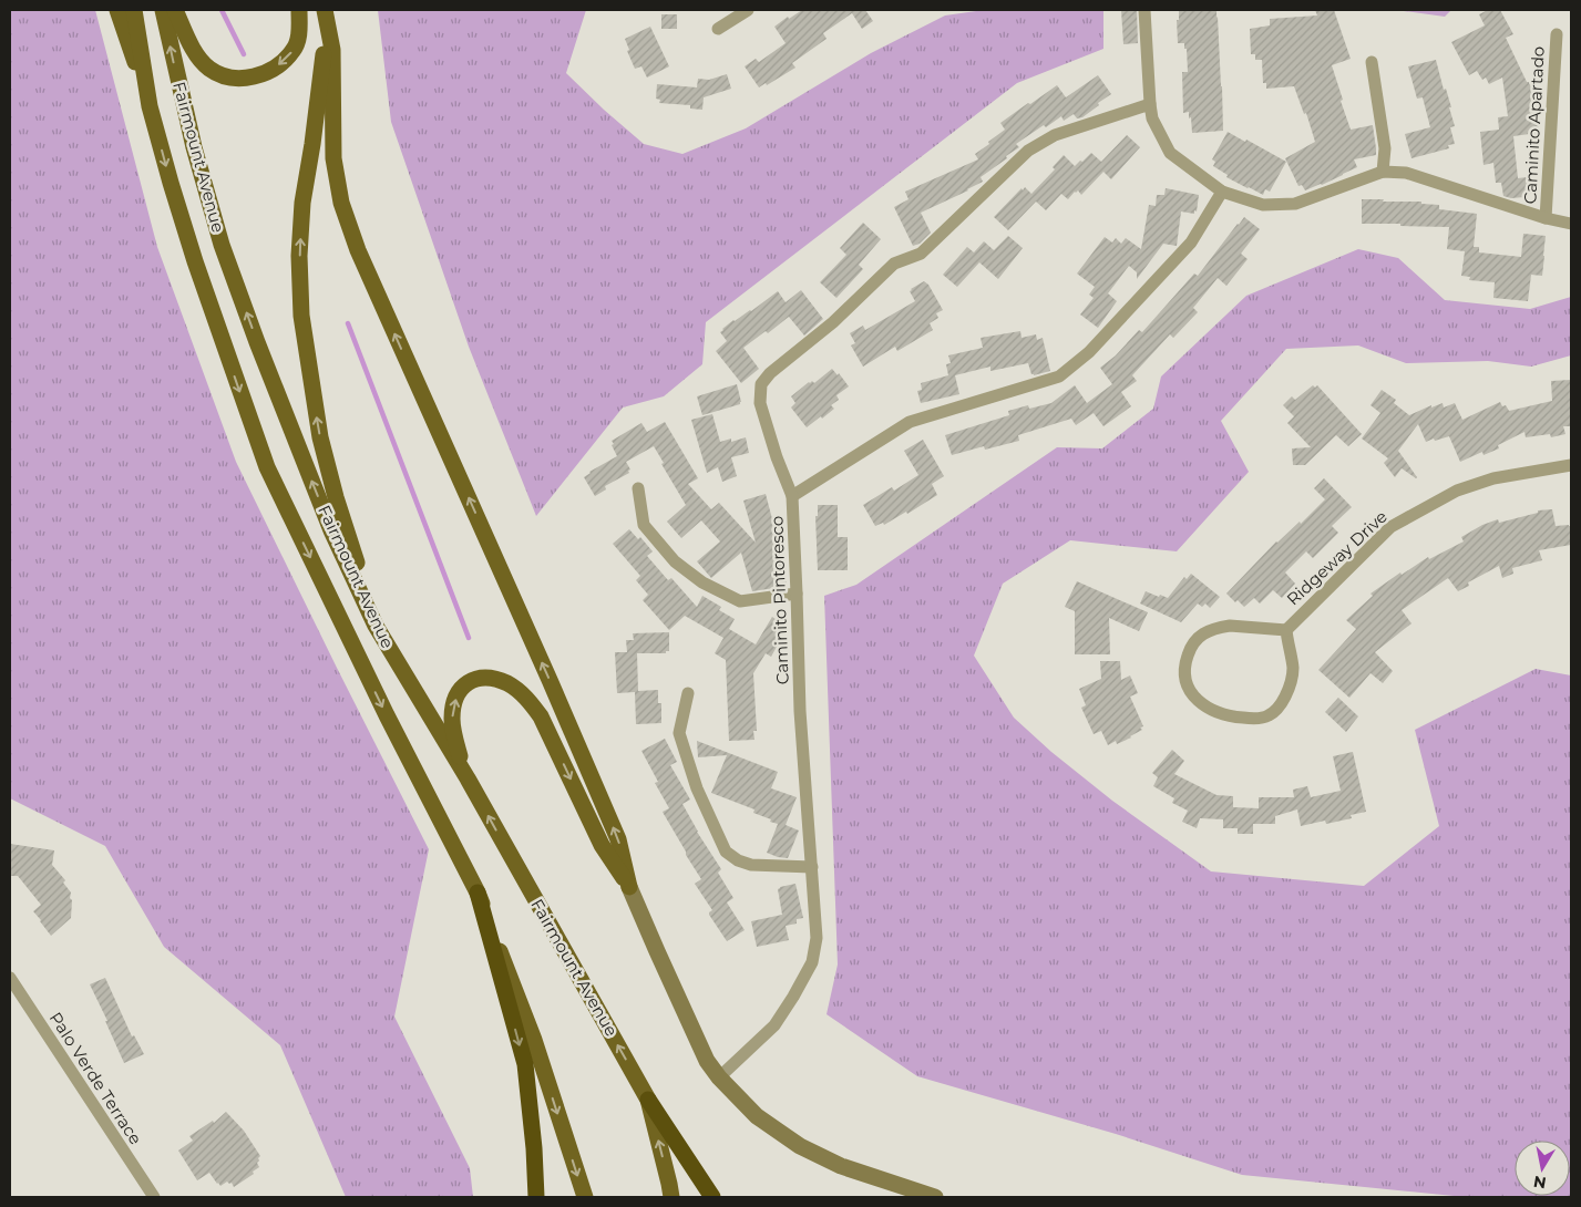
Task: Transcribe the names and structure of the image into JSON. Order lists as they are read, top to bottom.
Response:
{
  "streets": {
    "main road": ["Fairmount Avenue"],
    "street": [
      "Caminito Apartado",
      "Ridgeway Drive",
      "Caminito Pintoresco",
      "Palo Verde Terrace"
    ]
  },
  "north": "bottom"
}
